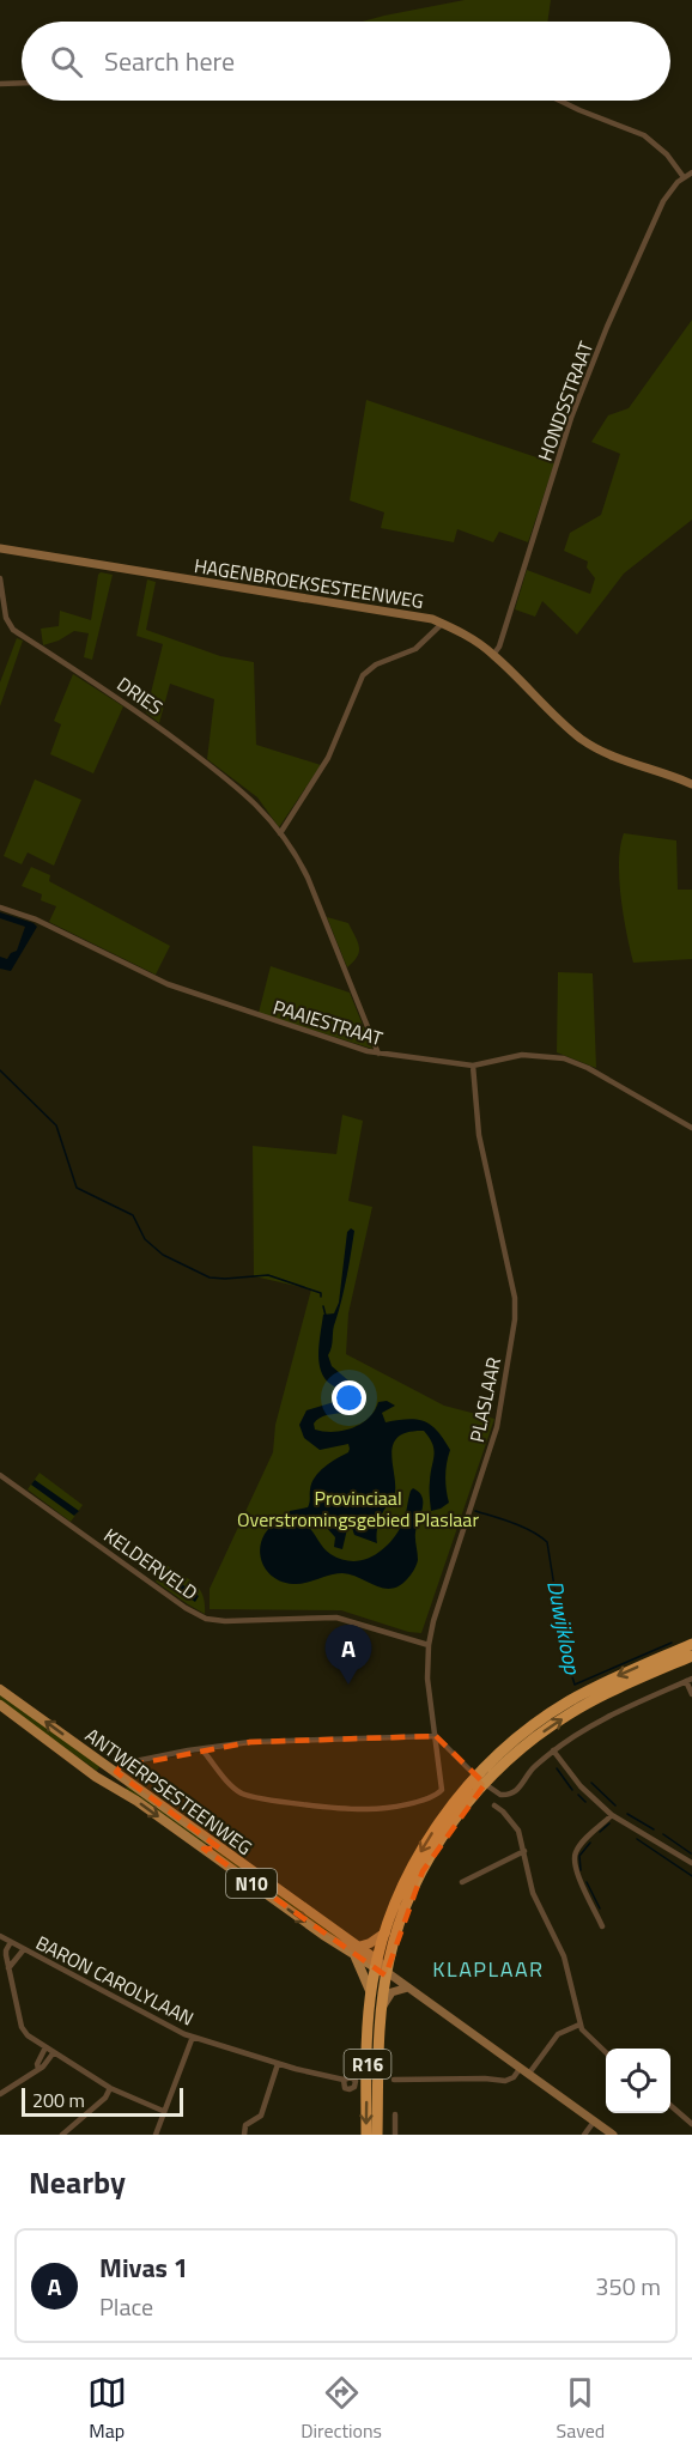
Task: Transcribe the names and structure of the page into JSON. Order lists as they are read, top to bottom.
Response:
{
  "streets": {
    "highway": ["R16"],
    "main road": ["ANTWERPSESTEENWEG", "N10"],
    "street": [
      "HONDSSTRAAT",
      "HAGENBROEKSESTEENWEG",
      "DRIES",
      "PAAIESTRAAT",
      "PLASLAAR",
      "KELDERVELD",
      "BARON CAROLYLAAN"
    ]
  },
  "crossings": [
    ["HONDSSTRAAT", "HAGENBROEKSESTEENWEG"],
    ["DRIES", "PAAIESTRAAT"],
    ["PAAIESTRAAT", "PLASLAAR"],
    ["PLASLAAR", "KELDERVELD"],
    ["ANTWERPSESTEENWEG", "R16"]
  ],
  "districts": ["KLAPLAAR"],
  "water": ["Duwijkloop"],
  "parks": ["Provinciaal Overstromingsgebied Plaslaar"],
  "scale_bar": "200 m",
  "page": {
    "search": "Search here",
    "pins": "A",
    "scale": "200 m",
    "heading": "Nearby",
    "list": [
      {
        "mark": "A",
        "name": "Mivas 1",
        "note": "Place",
        "value": "350 m"
      }
    ],
    "nav": ["Map", "Directions", "Saved"]
  }
}
